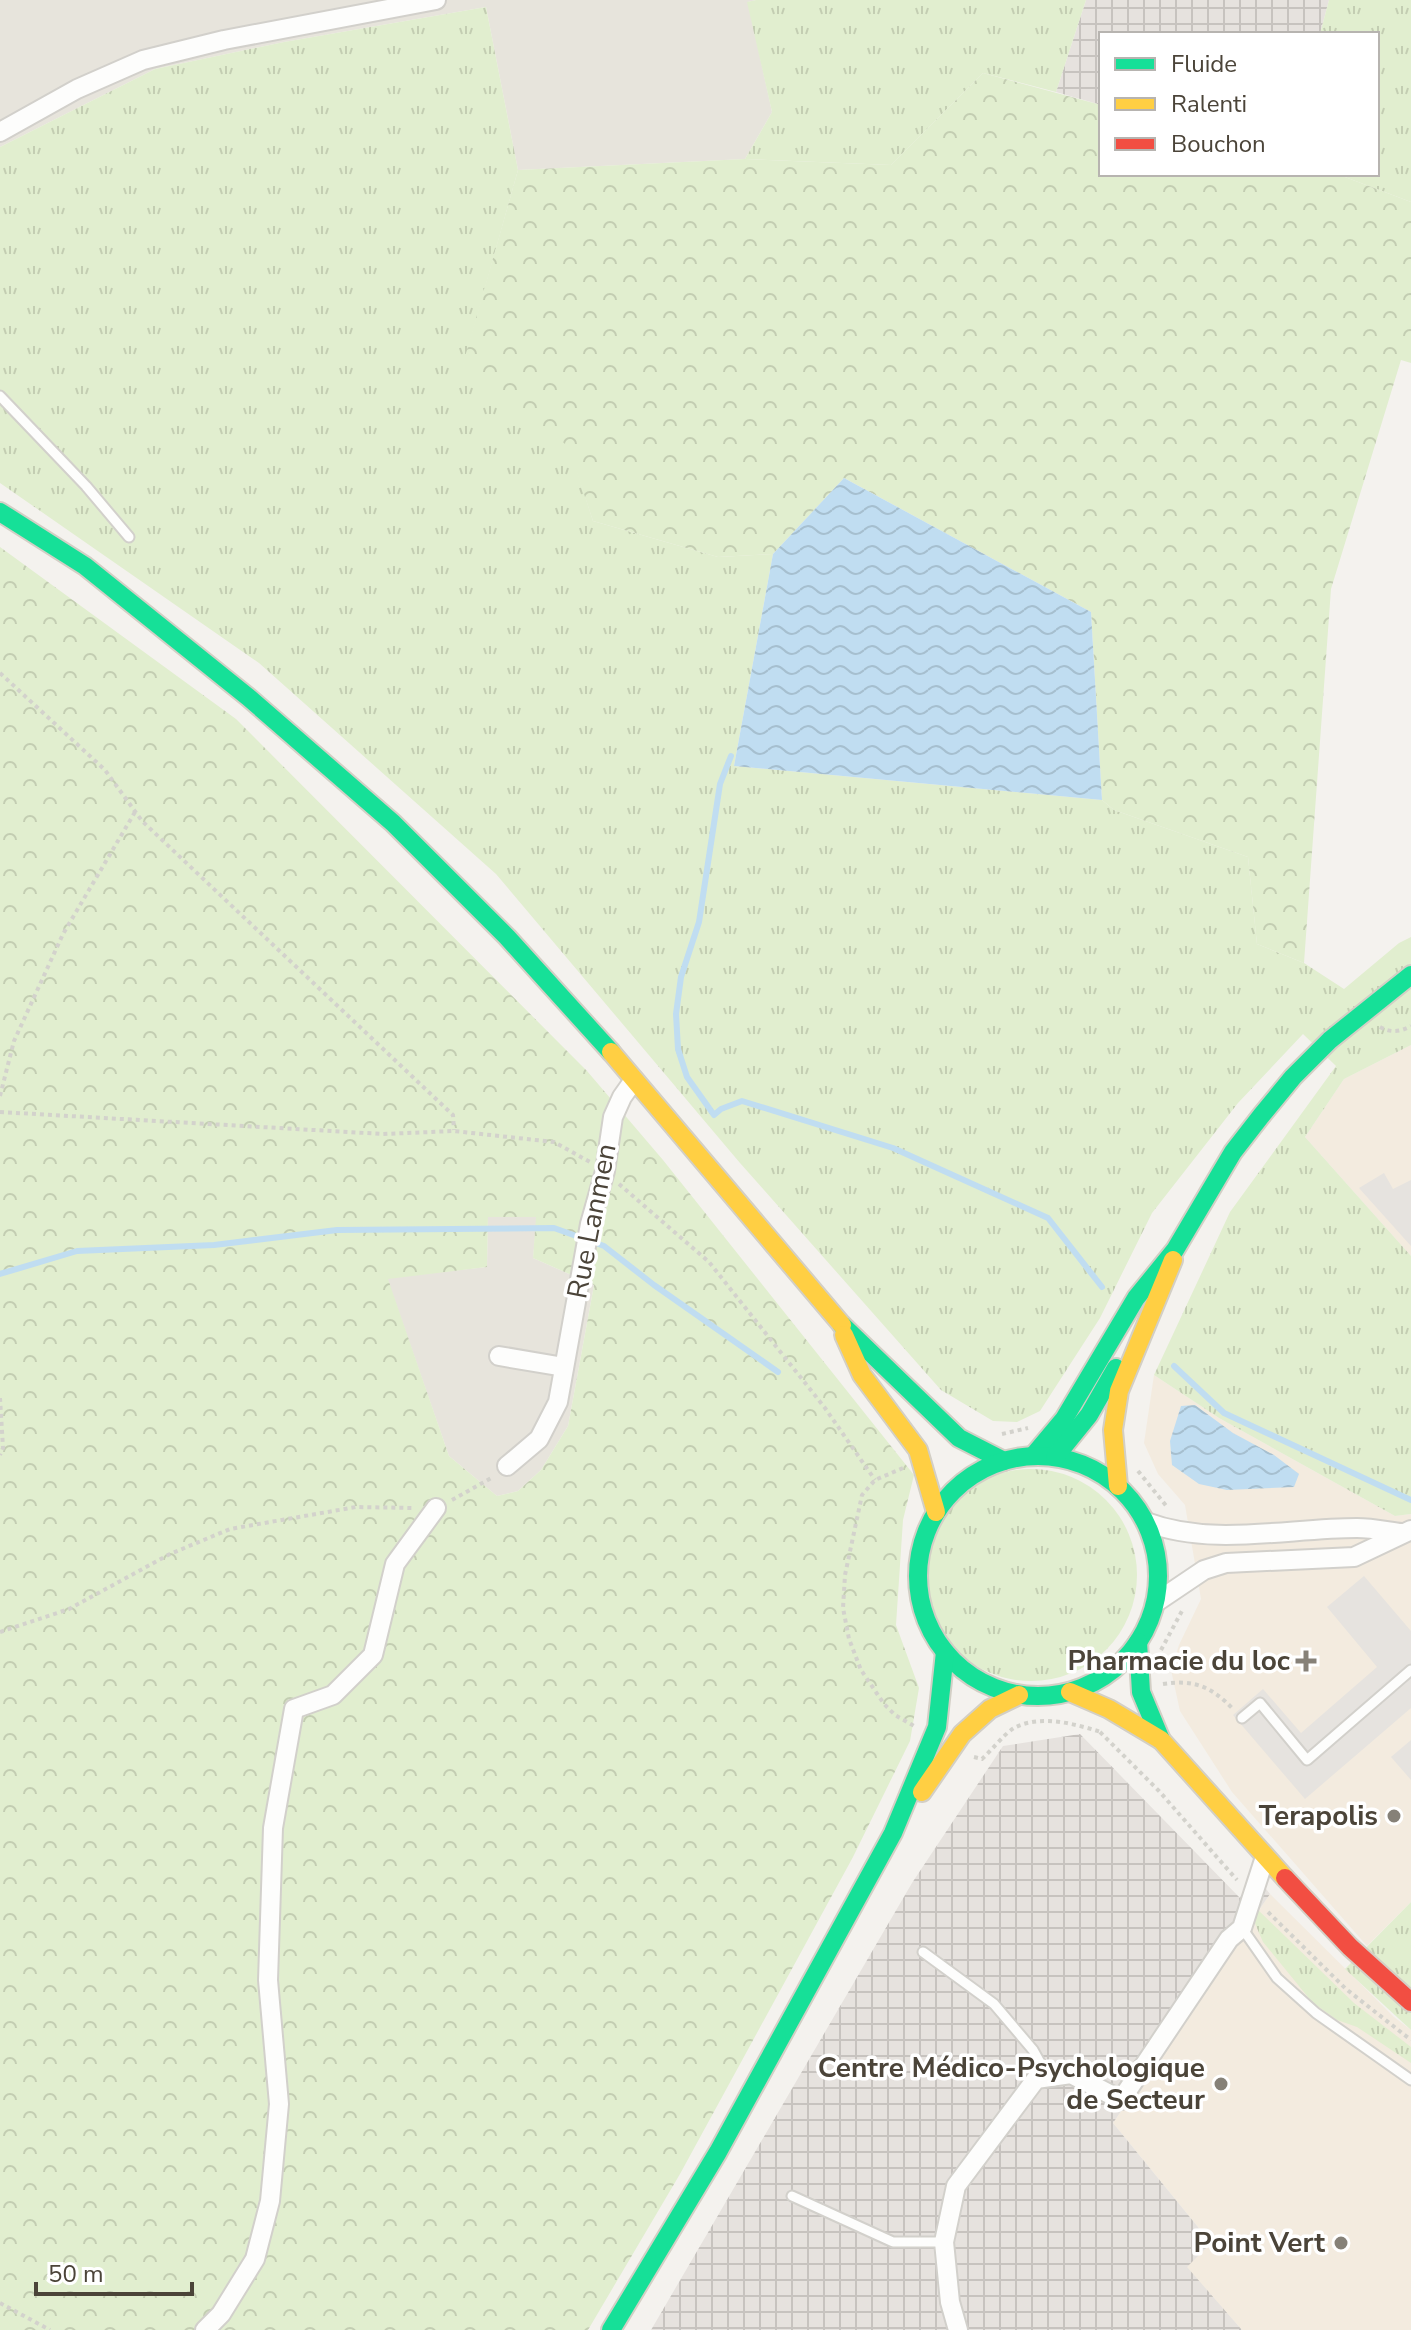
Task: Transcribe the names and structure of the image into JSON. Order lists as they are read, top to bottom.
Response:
{
  "streets": {
    "street": ["Rue Lanmen"]
  },
  "places": {
    "health": ["Pharmacie du loc"],
    "other": ["Terapolis", "Centre Médico-Psychologique de Secteur", "Point Vert"]
  },
  "legend": ["Fluide", "Ralenti", "Bouchon"],
  "scale_bar": "50 m"
}
